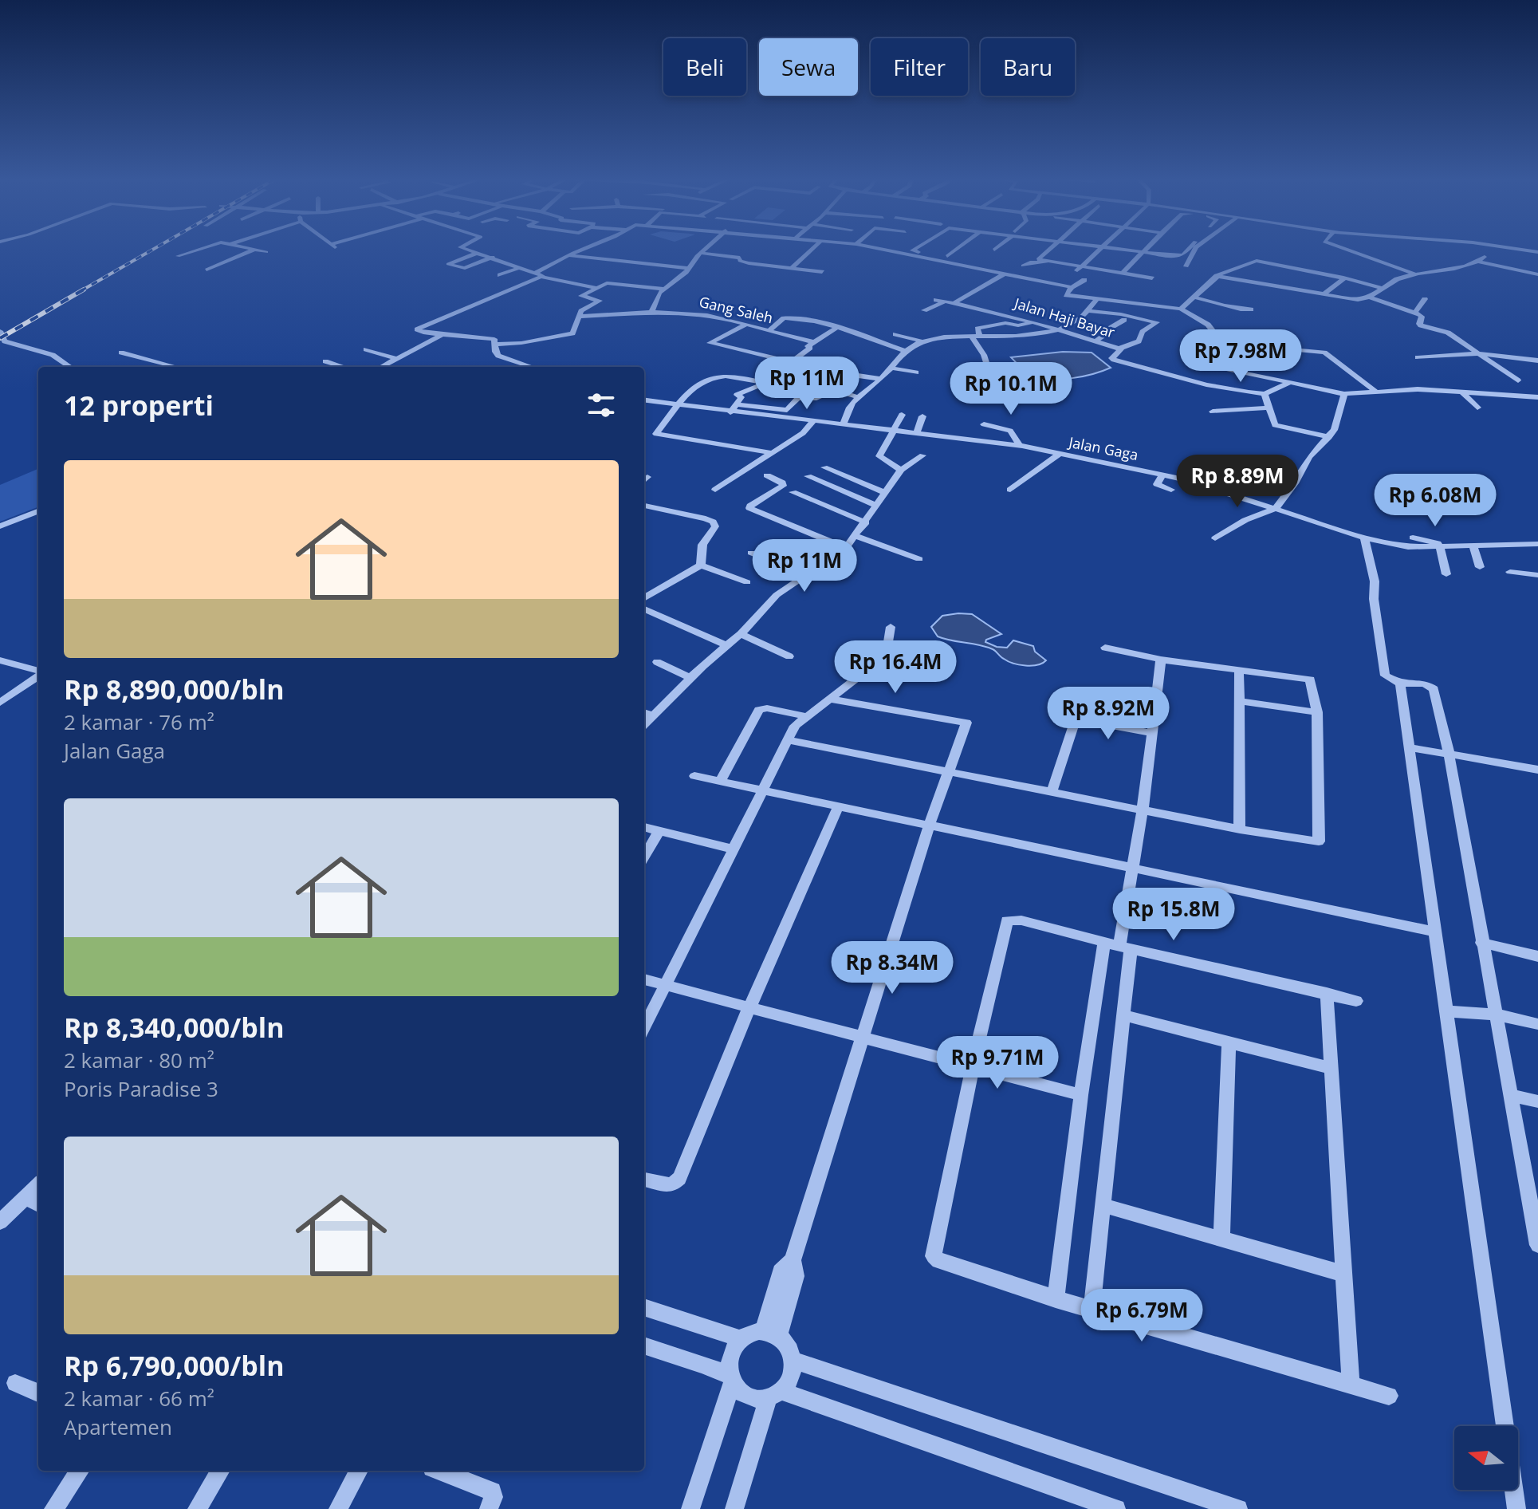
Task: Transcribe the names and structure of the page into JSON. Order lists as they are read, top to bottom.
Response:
{
  "streets": {
    "street": ["Gang Saleh", "Jalan Haji Bayar", "Jalan Gaga"]
  },
  "north": "left",
  "page": {
    "chip": [
      "Beli",
      "Sewa",
      "Filter",
      "Baru"
    ],
    "price": [
      "Rp 7.98M",
      "Rp 11M",
      "Rp 10.1M",
      "Rp 8.89M",
      "Rp 6.08M",
      "Rp 11M",
      "Rp 16.4M",
      "Rp 8.92M",
      "Rp 15.8M",
      "Rp 8.34M",
      "Rp 9.71M",
      "Rp 6.79M"
    ],
    "heading": "12 properti",
    "list": [
      {
        "name": "Rp 8,890,000/bln",
        "note": "2 kamar · 76 m² · Jalan Gaga"
      },
      {
        "name": "Rp 8,340,000/bln",
        "note": "2 kamar · 80 m² · Poris Paradise 3"
      },
      {
        "name": "Rp 6,790,000/bln",
        "note": "2 kamar · 66 m² · Apartemen"
      }
    ]
  }
}
